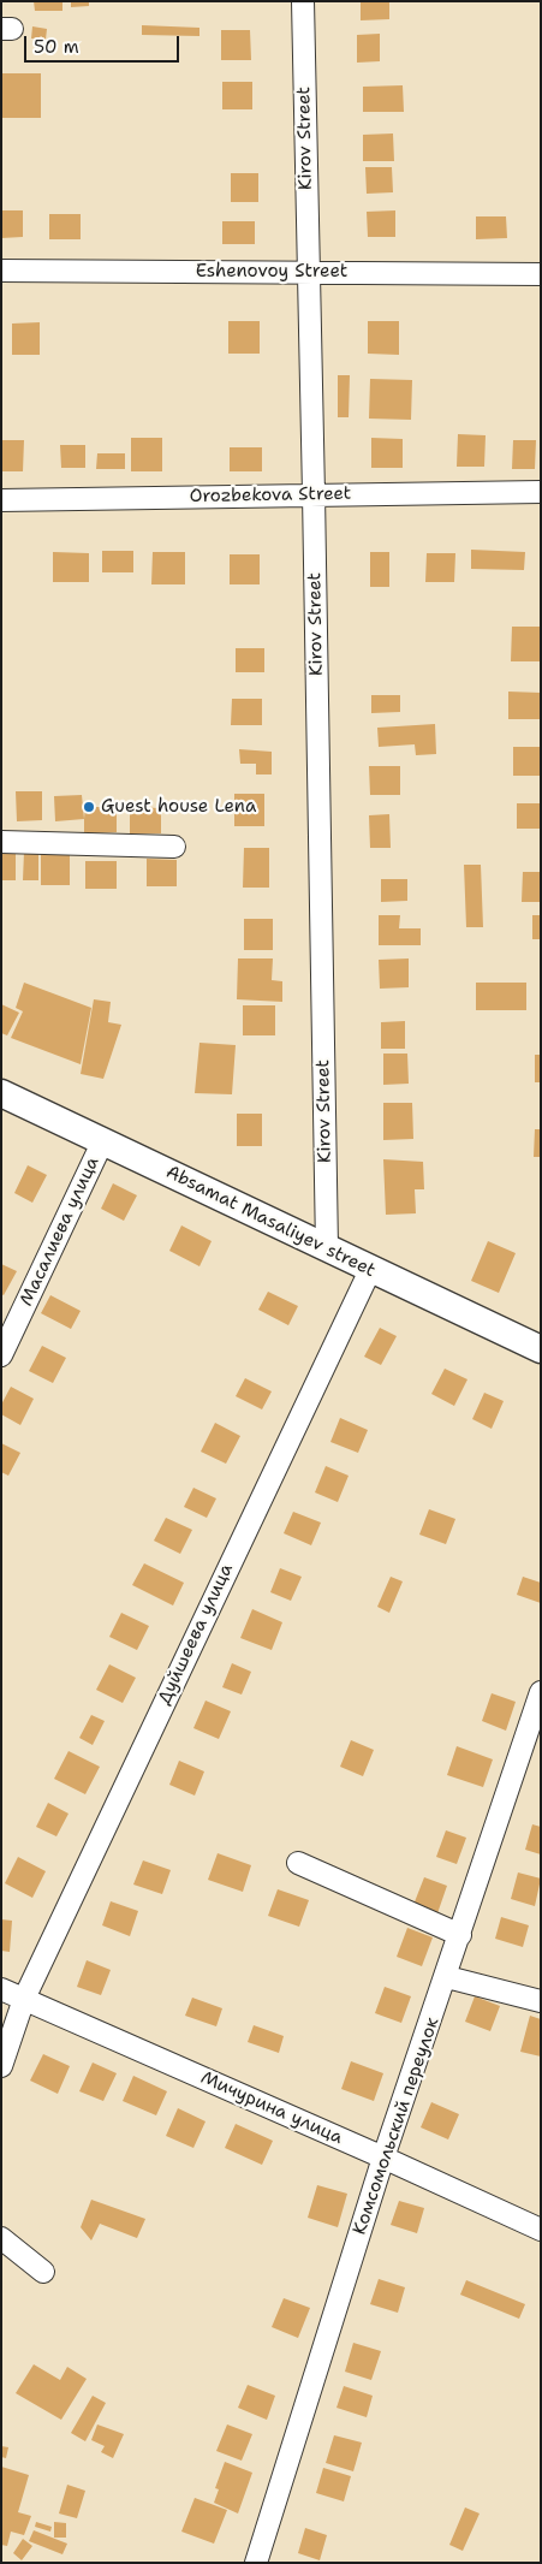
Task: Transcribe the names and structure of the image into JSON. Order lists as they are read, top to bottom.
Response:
{
  "streets": {
    "street": [
      "Kirov Street",
      "Eshenovoy Street",
      "Orozbekova Street",
      "Absamat Masaliyev street",
      "Масалиева улица",
      "Дуйшеева улица",
      "Мичурина улица",
      "Комсомольский переулок"
    ]
  },
  "crossings": [
    ["Kirov Street", "Eshenovoy Street"],
    ["Kirov Street", "Orozbekova Street"],
    ["Kirov Street", "Absamat Masaliyev street"],
    ["Absamat Masaliyev street", "Масалиева улица"],
    ["Absamat Masaliyev street", "Дуйшеева улица"],
    ["Дуйшеева улица", "Мичурина улица"],
    ["Мичурина улица", "Комсомольский переулок"]
  ],
  "places": ["Guest house Lena"],
  "scale_bar": "50 m"
}
